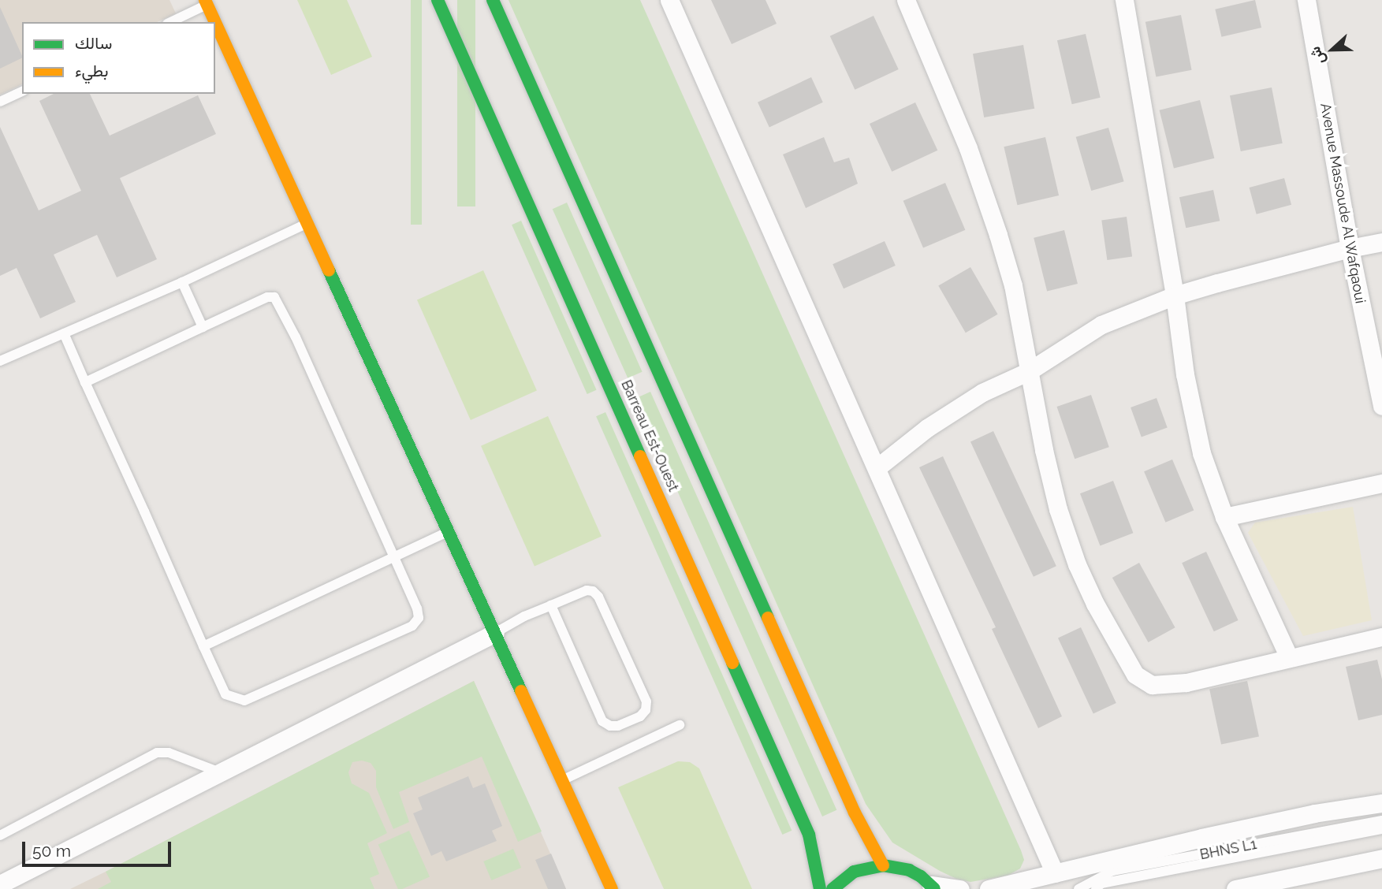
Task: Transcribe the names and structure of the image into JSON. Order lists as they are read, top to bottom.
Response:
{
  "streets": {
    "main road": ["Barreau Est-Ouest"],
    "street": ["Avenue Massoude Al Wafqaoui"],
    "lane": ["BHNS L1"]
  },
  "legend": ["سالك", "بطيء"],
  "scale_bar": "50 m",
  "north": "left"
}
